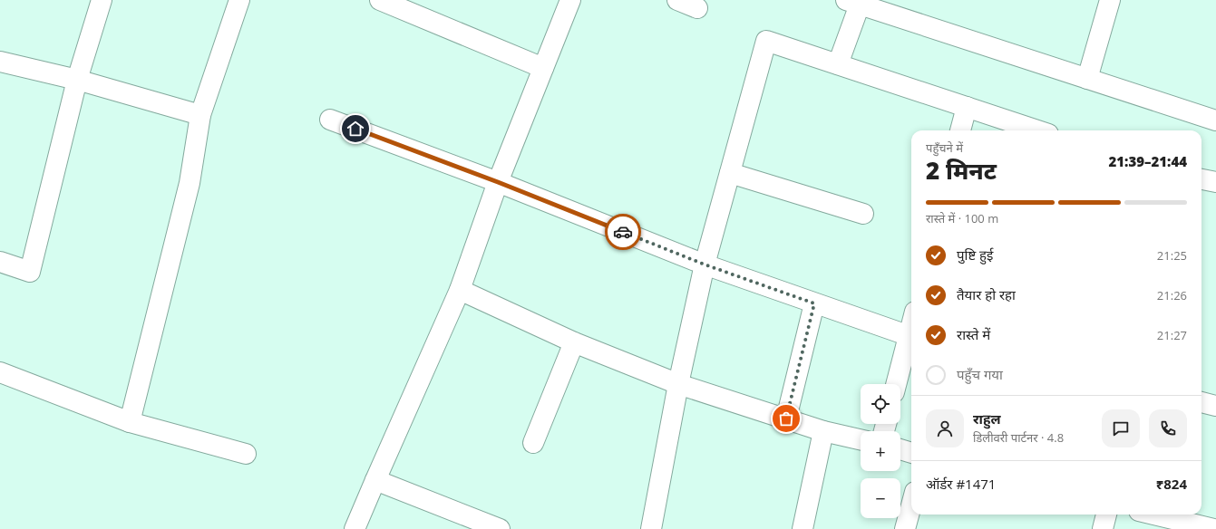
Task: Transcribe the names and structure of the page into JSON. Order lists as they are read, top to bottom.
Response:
{
  "page": {
    "heading": ["2 मिनट", "पहुँचने में", "21:39–21:44"],
    "panel": [
      "राहुल",
      "डिलीवरी पार्टनर · 4.8",
      "ऑर्डर #1471",
      "₹824"
    ],
    "bar": "रास्ते में · 100 m",
    "list": [
      ["पुष्टि हुई", "21:25"],
      ["तैयार हो रहा", "21:26"],
      ["रास्ते में", "21:27"],
      "पहुँच गया"
    ],
    "map_buttons": ["+", "−"]
  }
}
